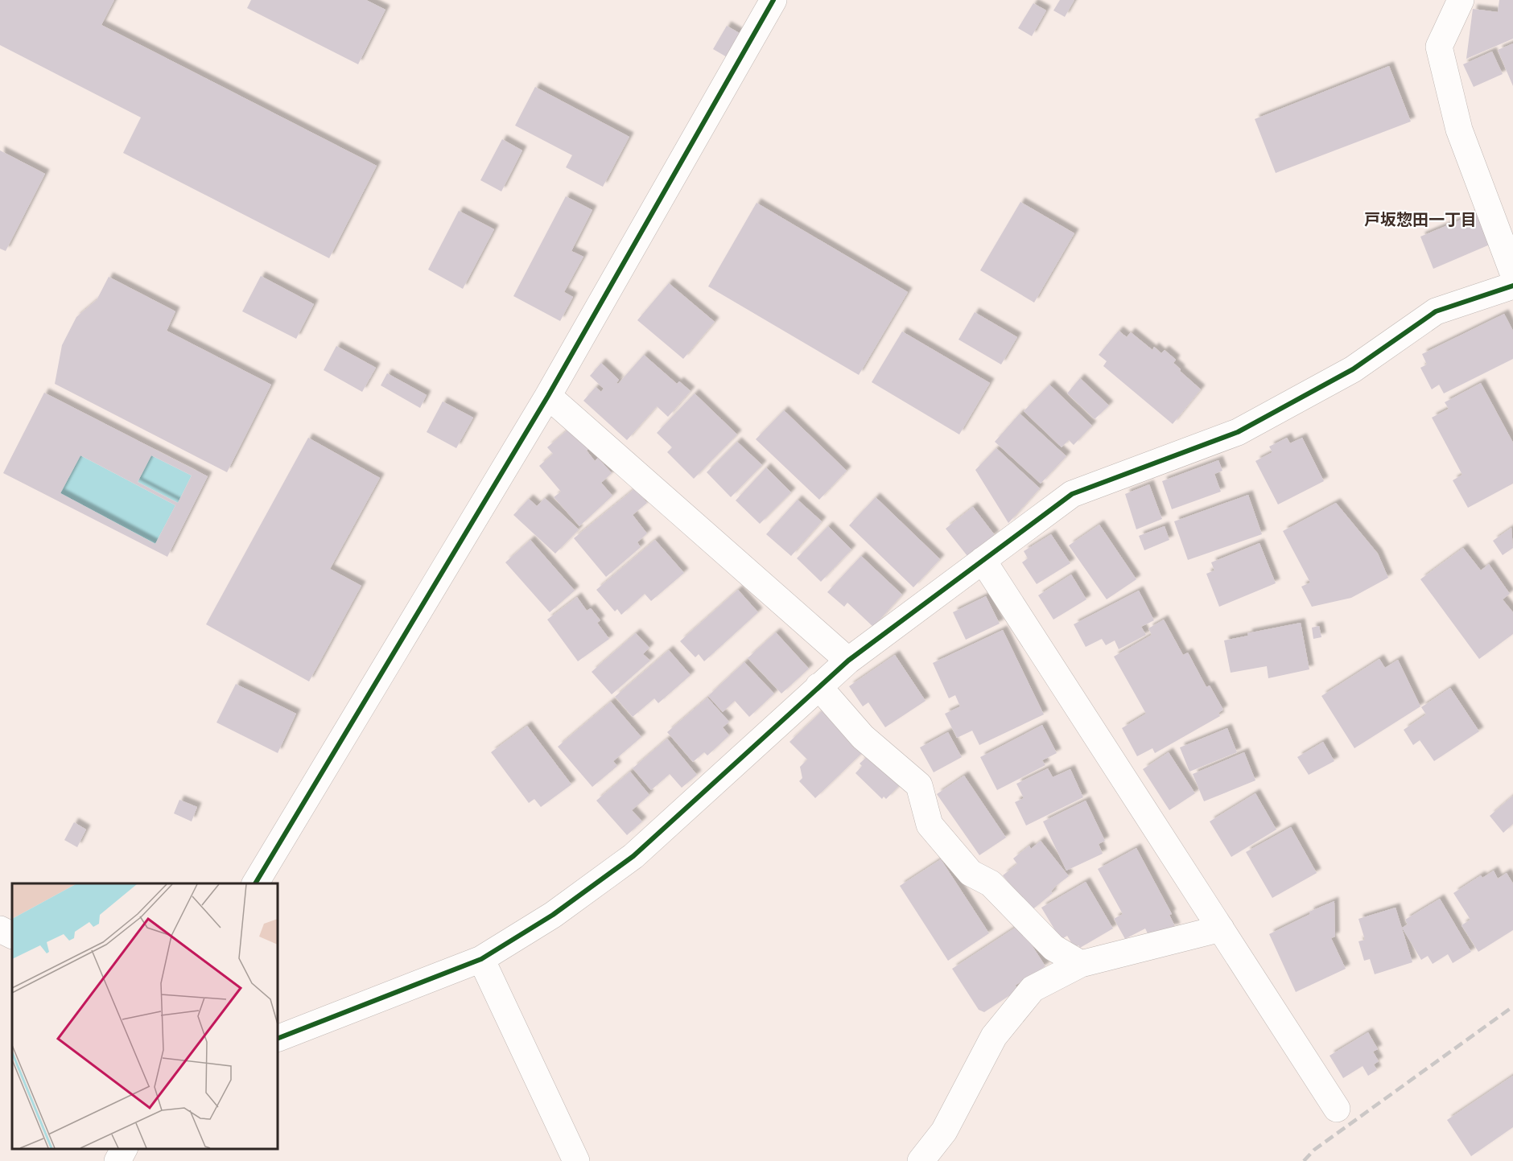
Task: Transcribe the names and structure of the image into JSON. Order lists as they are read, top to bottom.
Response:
{
  "districts": ["戸坂惣田一丁目"]
}
